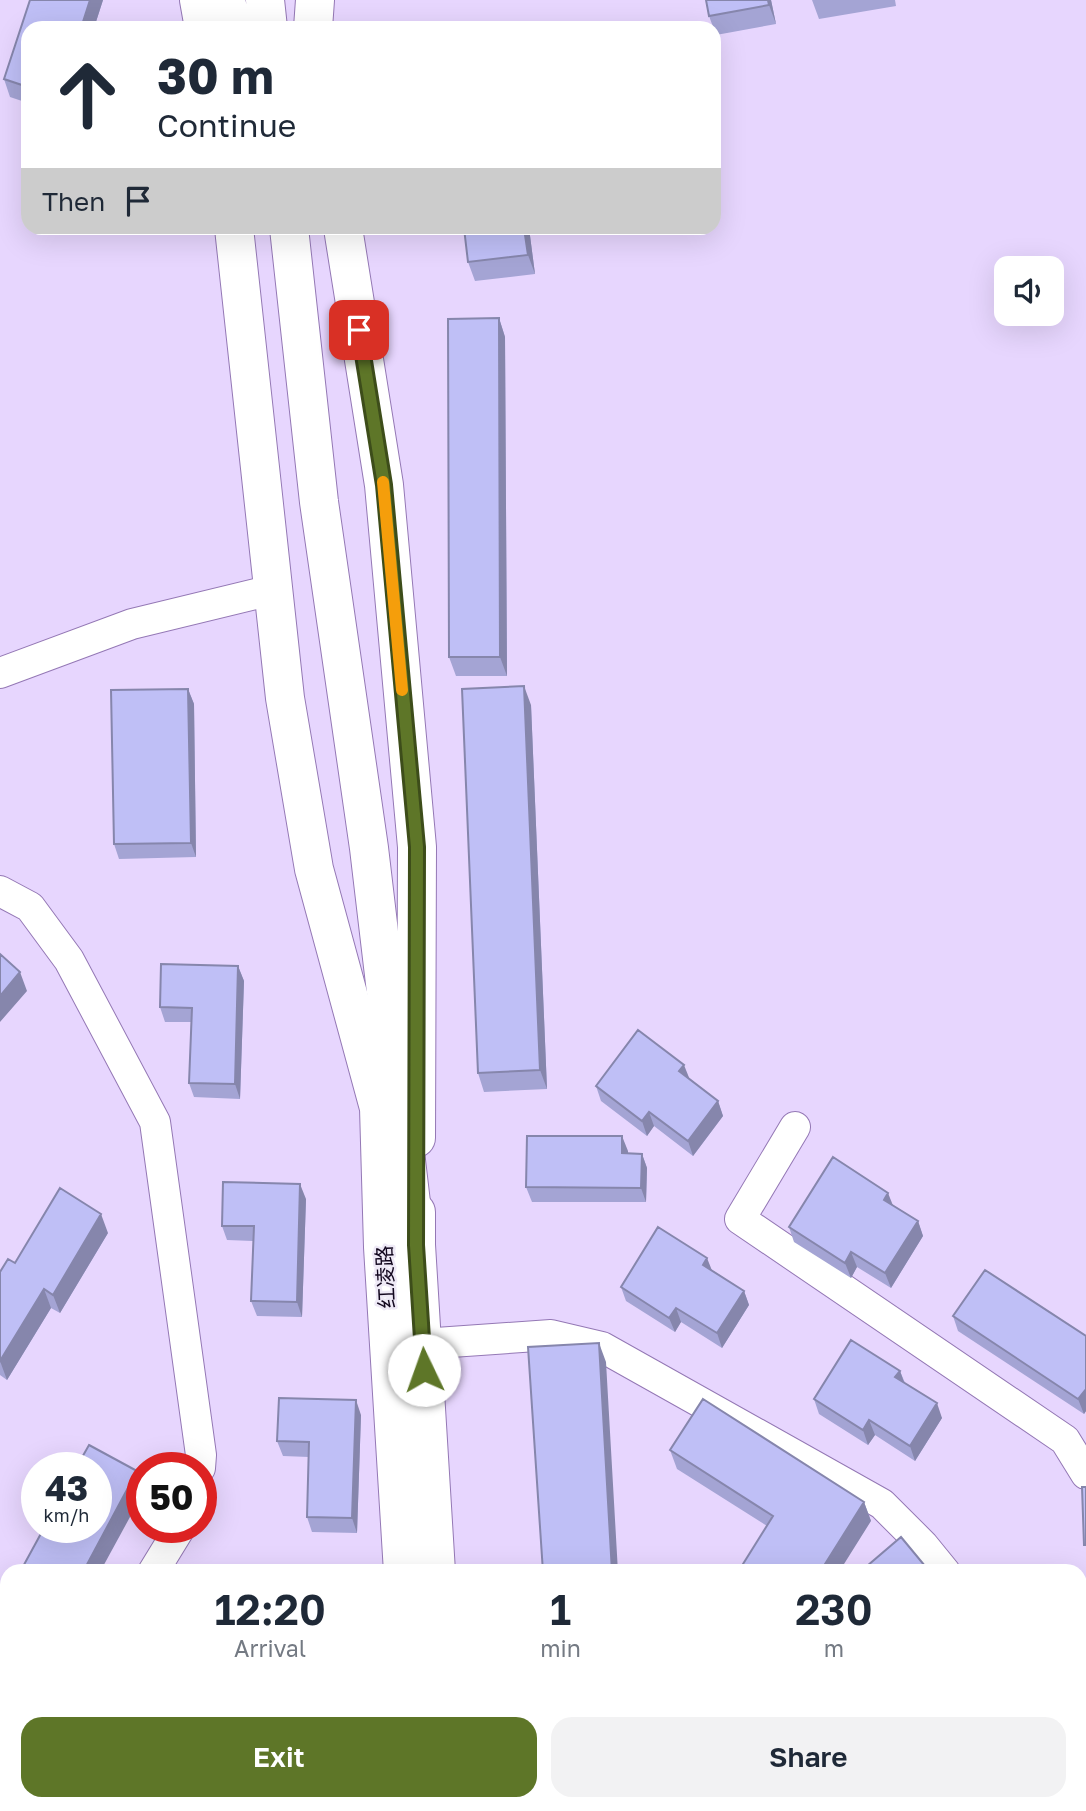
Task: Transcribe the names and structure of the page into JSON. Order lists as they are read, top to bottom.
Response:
{
  "streets": {
    "main road": ["红凌路"]
  },
  "page": {
    "turn": ["30 m", "Continue"],
    "then": "Then",
    "speed": "43 km/h",
    "limit": "50",
    "eta": [
      "12:20",
      "Arrival",
      "1",
      "min",
      "230",
      "m"
    ],
    "buttons": ["Exit", "Share"]
  }
}
